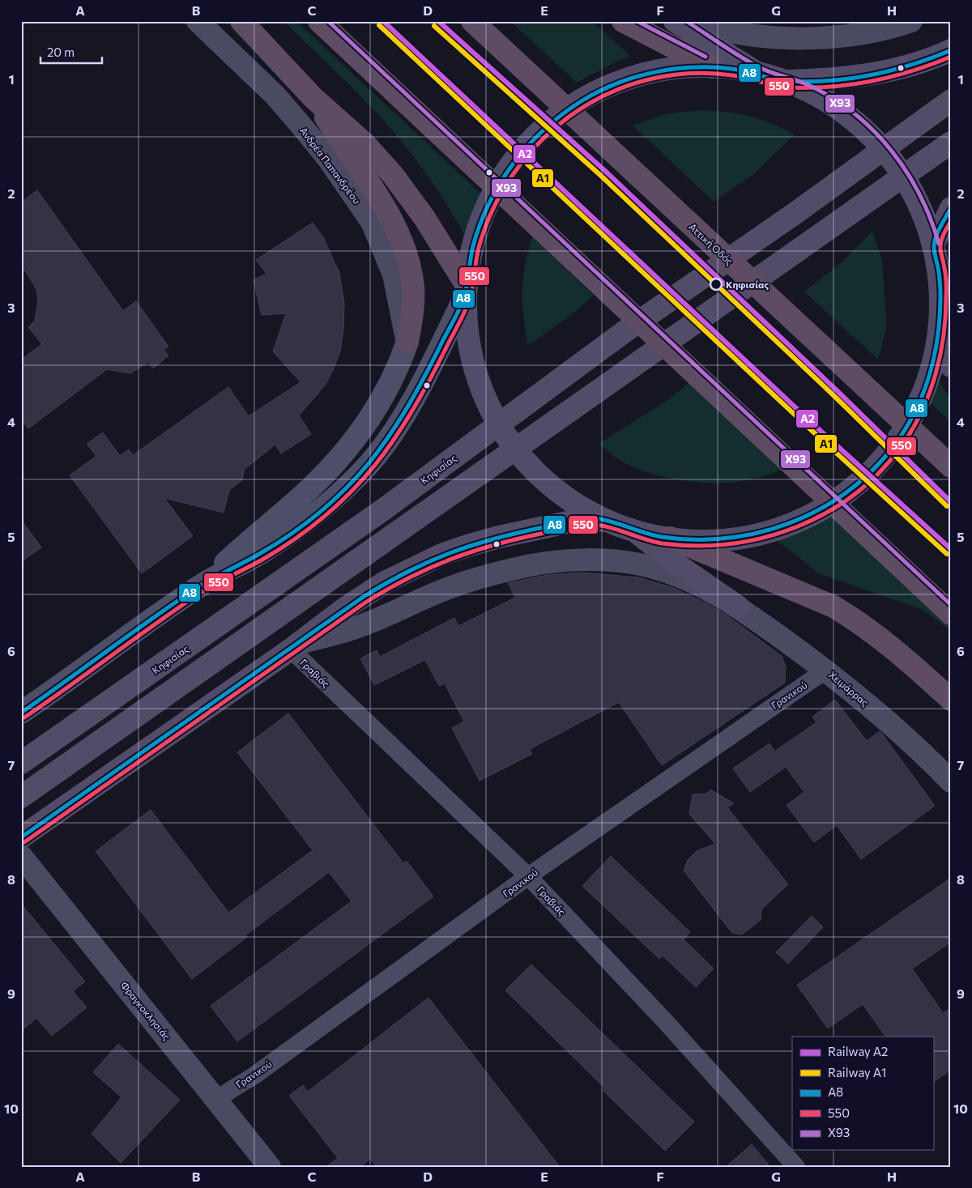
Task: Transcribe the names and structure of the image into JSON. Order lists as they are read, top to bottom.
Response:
{
  "streets": {
    "highway": ["Αττική Οδός"],
    "main road": ["Κηφισίας"],
    "street": [
      "Ανδρέα Παπανδρέου",
      "Γραβιάς",
      "Χειμάρρας",
      "Γρανικού",
      "Φραγκοκλησιάς"
    ]
  },
  "crossings": [
    ["Γραβιάς", "Χειμάρρας"],
    ["Γραβιάς", "Γρανικού"],
    ["Χειμάρρας", "Γρανικού"],
    ["Γρανικού", "Φραγκοκλησιάς"]
  ],
  "places": ["Κηφισίας"],
  "lines": [
    "rail line A2",
    "transit line X93",
    "rail line A1",
    "transit line A8",
    "transit line 550"
  ],
  "legend": [
    "Railway A2",
    "Railway A1",
    "A8",
    "550",
    "X93"
  ],
  "scale_bar": "20 m",
  "grid": {
    "columns": [
      "A",
      "B",
      "C",
      "D",
      "E",
      "F",
      "G",
      "H"
    ],
    "rows": [
      "1",
      "2",
      "3",
      "4",
      "5",
      "6",
      "7",
      "8",
      "9",
      "10"
    ]
  }
}
